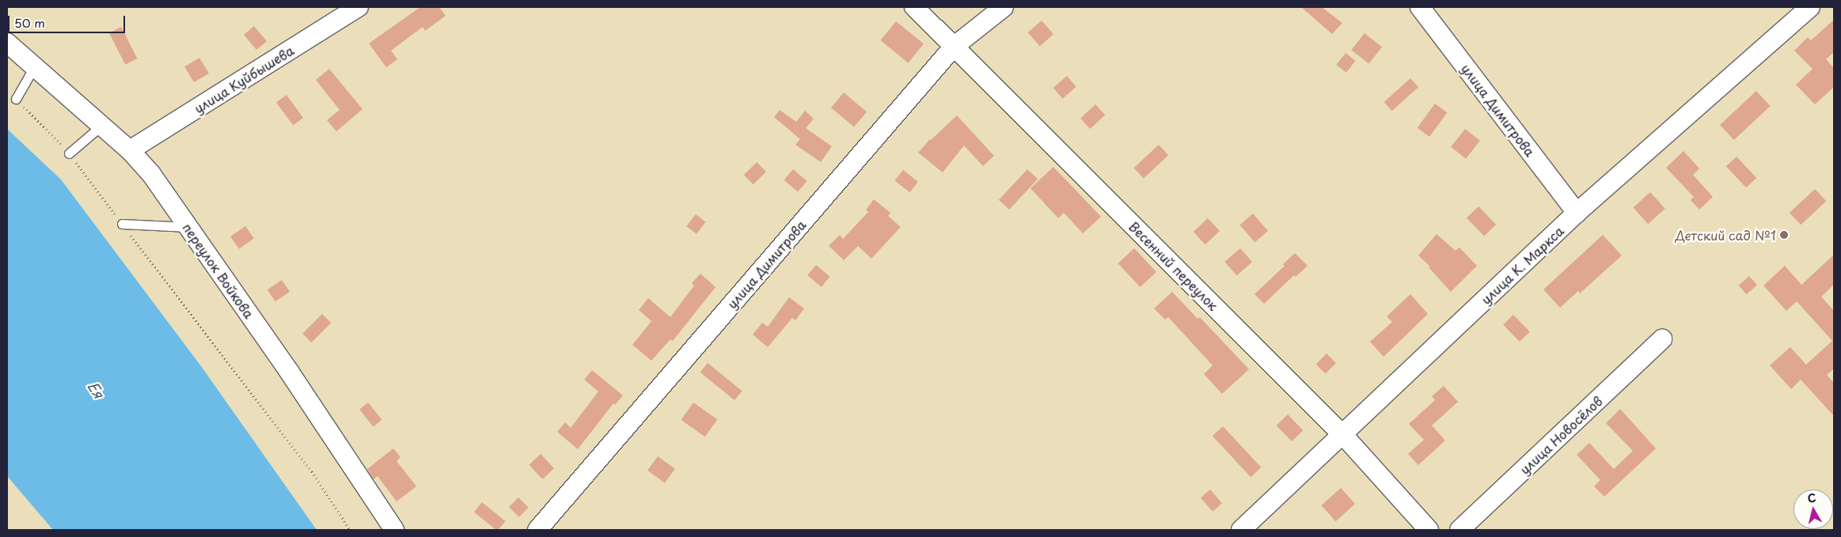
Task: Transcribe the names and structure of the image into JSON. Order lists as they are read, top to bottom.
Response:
{
  "streets": {
    "street": [
      "улица Куйбышева",
      "улица Димитрова",
      "улица К. Маркса",
      "Весенний переулок",
      "переулок Войкова",
      "улица Новосёлов"
    ]
  },
  "crossings": [
    ["улица Куйбышева", "переулок Войкова"],
    ["улица Димитрова", "улица К. Маркса"],
    ["улица Димитрова", "Весенний переулок"],
    ["улица К. Маркса", "Весенний переулок"]
  ],
  "water": ["Ея"],
  "places": ["Детский сад №1"],
  "scale_bar": "50 m",
  "north": "top"
}
